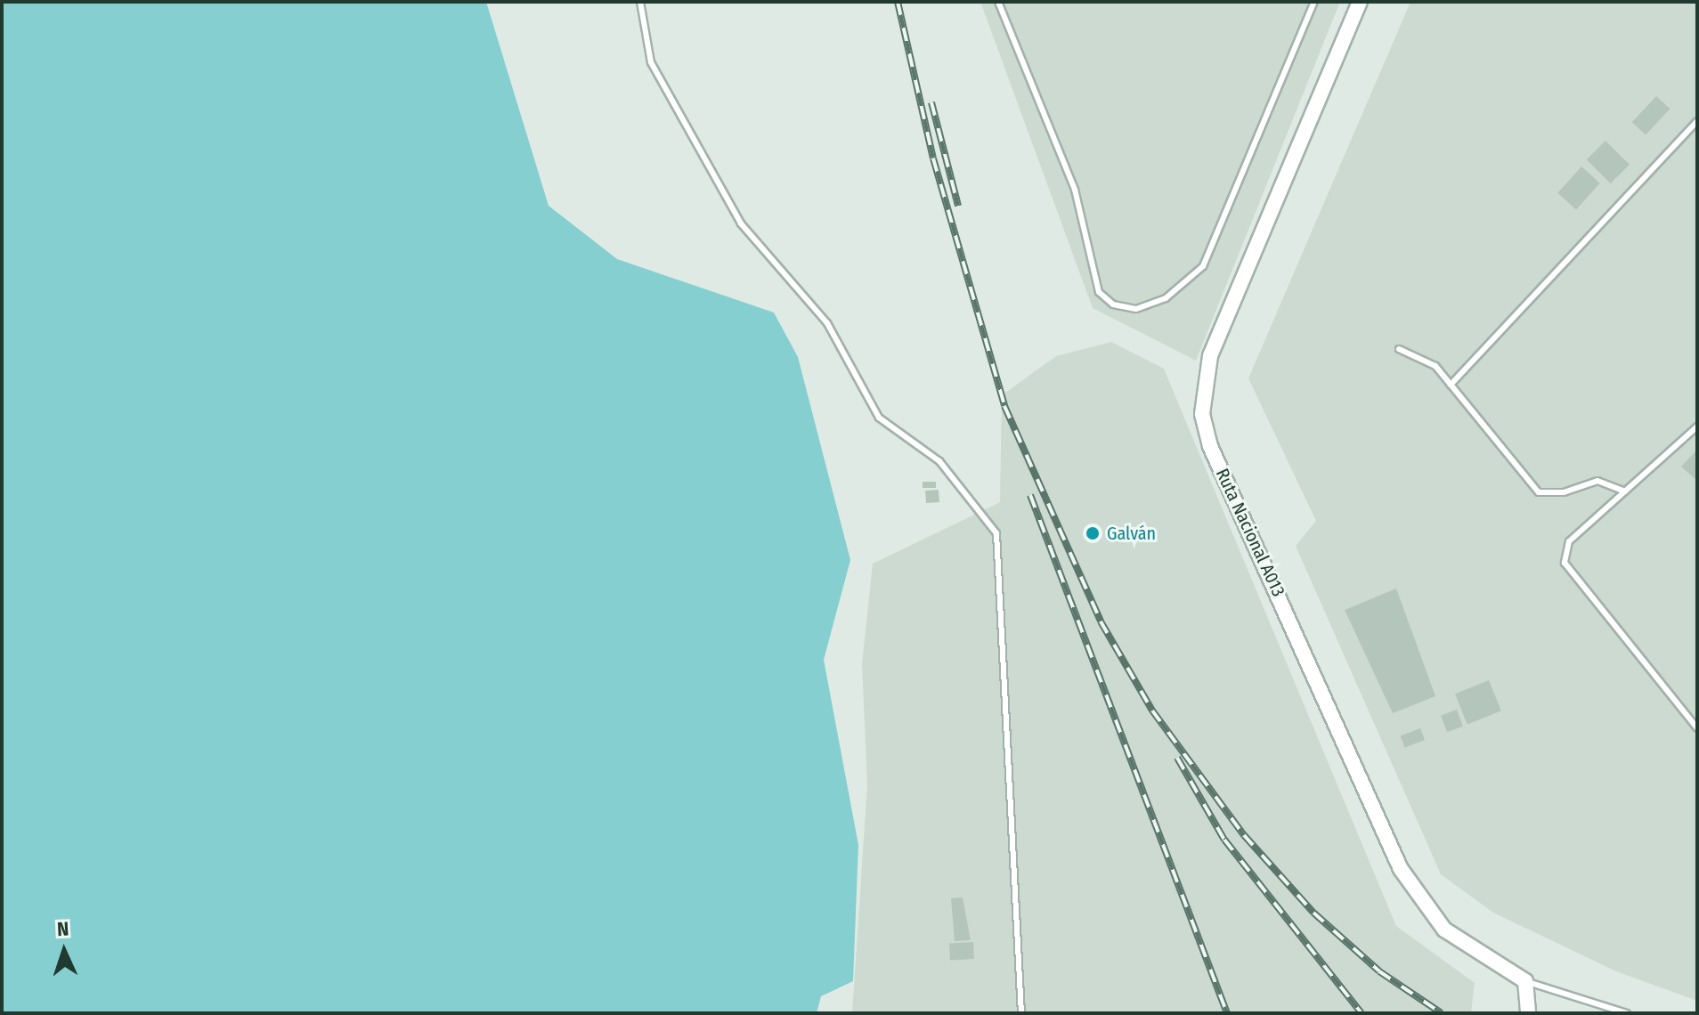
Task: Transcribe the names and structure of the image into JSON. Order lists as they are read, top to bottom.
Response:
{
  "streets": {
    "street": ["Ruta Nacional A013"]
  },
  "places": ["Galván"],
  "north": "top"
}
